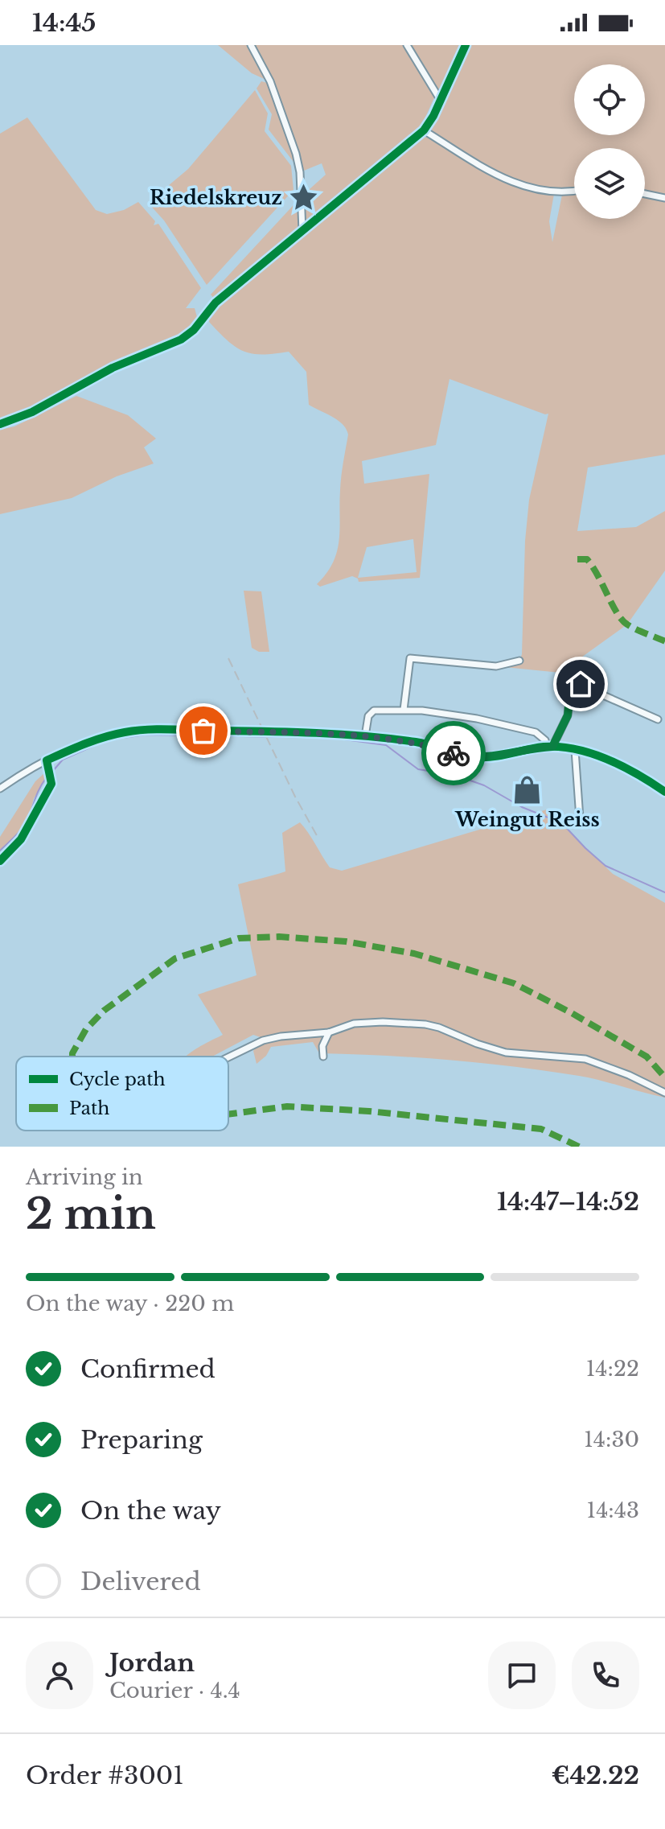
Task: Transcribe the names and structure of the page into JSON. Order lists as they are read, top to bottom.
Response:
{
  "places": {
    "place": ["Riedelskreuz"],
    "shop": ["Weingut Reiss"]
  },
  "legend": ["Cycle path", "Path"],
  "page": {
    "status": "14:45",
    "heading": ["2 min", "Arriving in", "14:47–14:52"],
    "panel": [
      "Jordan",
      "Courier · 4.4",
      "Order #3001",
      "€42.22"
    ],
    "bar": "On the way · 220 m",
    "list": [
      ["Confirmed", "14:22"],
      ["Preparing", "14:30"],
      ["On the way", "14:43"],
      "Delivered"
    ]
  }
}
